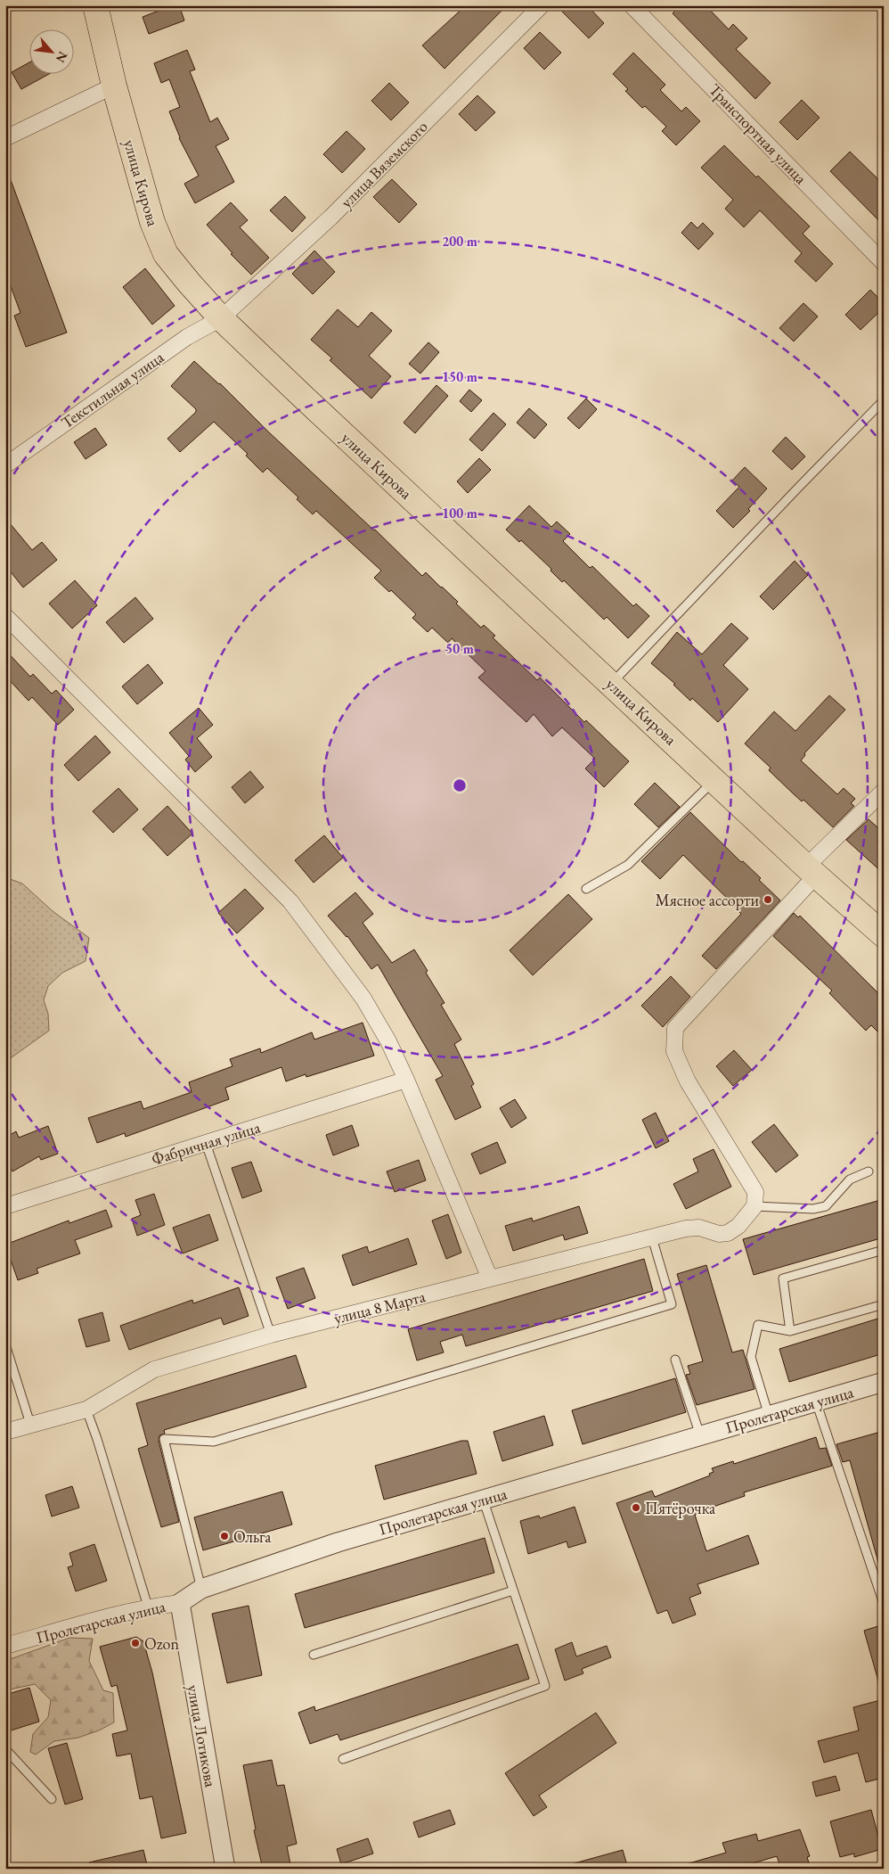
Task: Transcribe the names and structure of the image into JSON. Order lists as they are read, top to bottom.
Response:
{
  "streets": {
    "main road": ["улица Кирова"],
    "street": [
      "Транспортная улица",
      "улица Вяземского",
      "Текстильная улица",
      "Фабричная улица",
      "улица 8 Марта",
      "Пролетарская улица",
      "улица Лотикова"
    ]
  },
  "crossings": [
    ["улица Вяземского", "улица Кирова"],
    ["улица Вяземского", "Текстильная улица"],
    ["улица Кирова", "Текстильная улица"],
    ["Пролетарская улица", "улица Лотикова"]
  ],
  "places": [
    "Мясное ассорти",
    "Пятёрочка",
    "Ольга",
    "Ozon"
  ],
  "north": "bottom right",
  "rings": [
    "200 m",
    "150 m",
    "100 m",
    "50 m"
  ]
}
